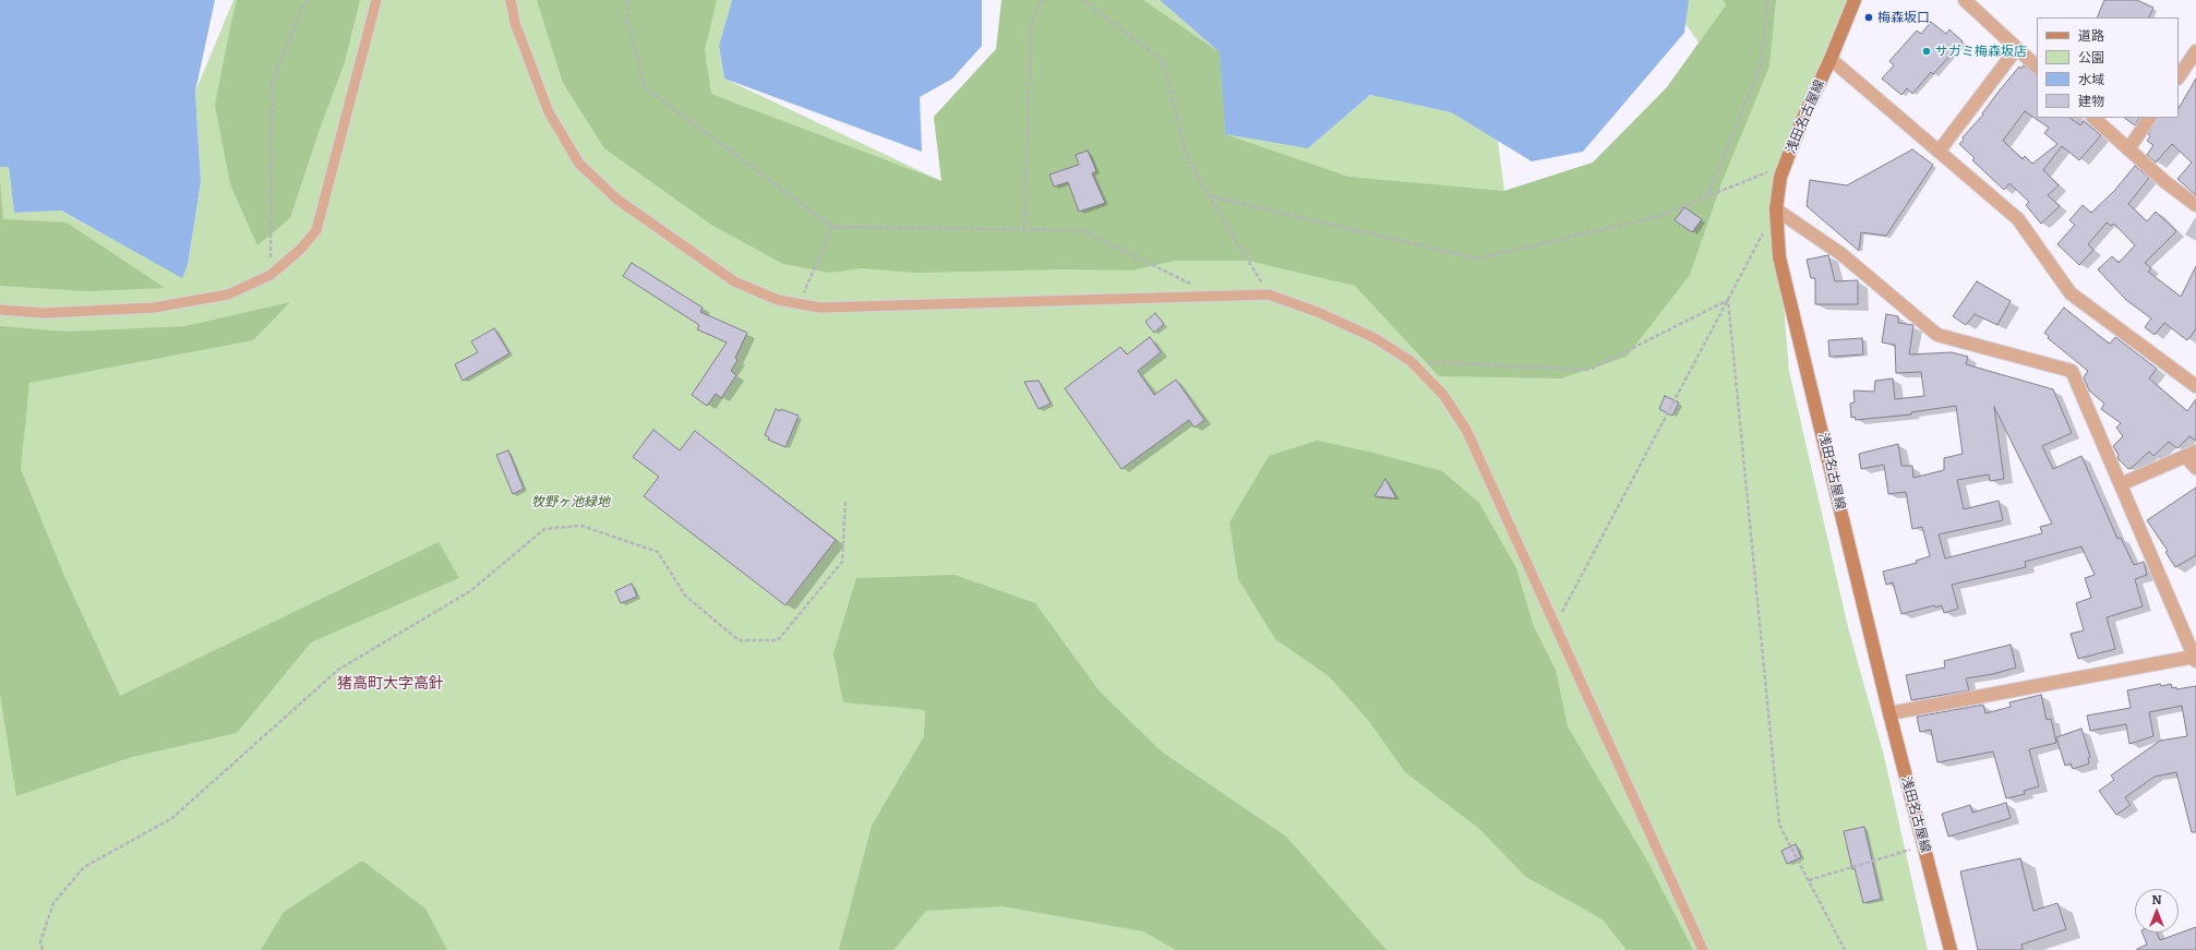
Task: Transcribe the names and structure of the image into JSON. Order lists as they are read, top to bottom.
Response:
{
  "streets": {
    "main road": ["浅田名古屋線"]
  },
  "districts": ["猪高町大字高針"],
  "parks": ["牧野ヶ池緑地"],
  "places": ["梅森坂口", "サガミ梅森坂店"],
  "legend": [
    "道路",
    "公園",
    "水域",
    "建物"
  ],
  "north": "top"
}
